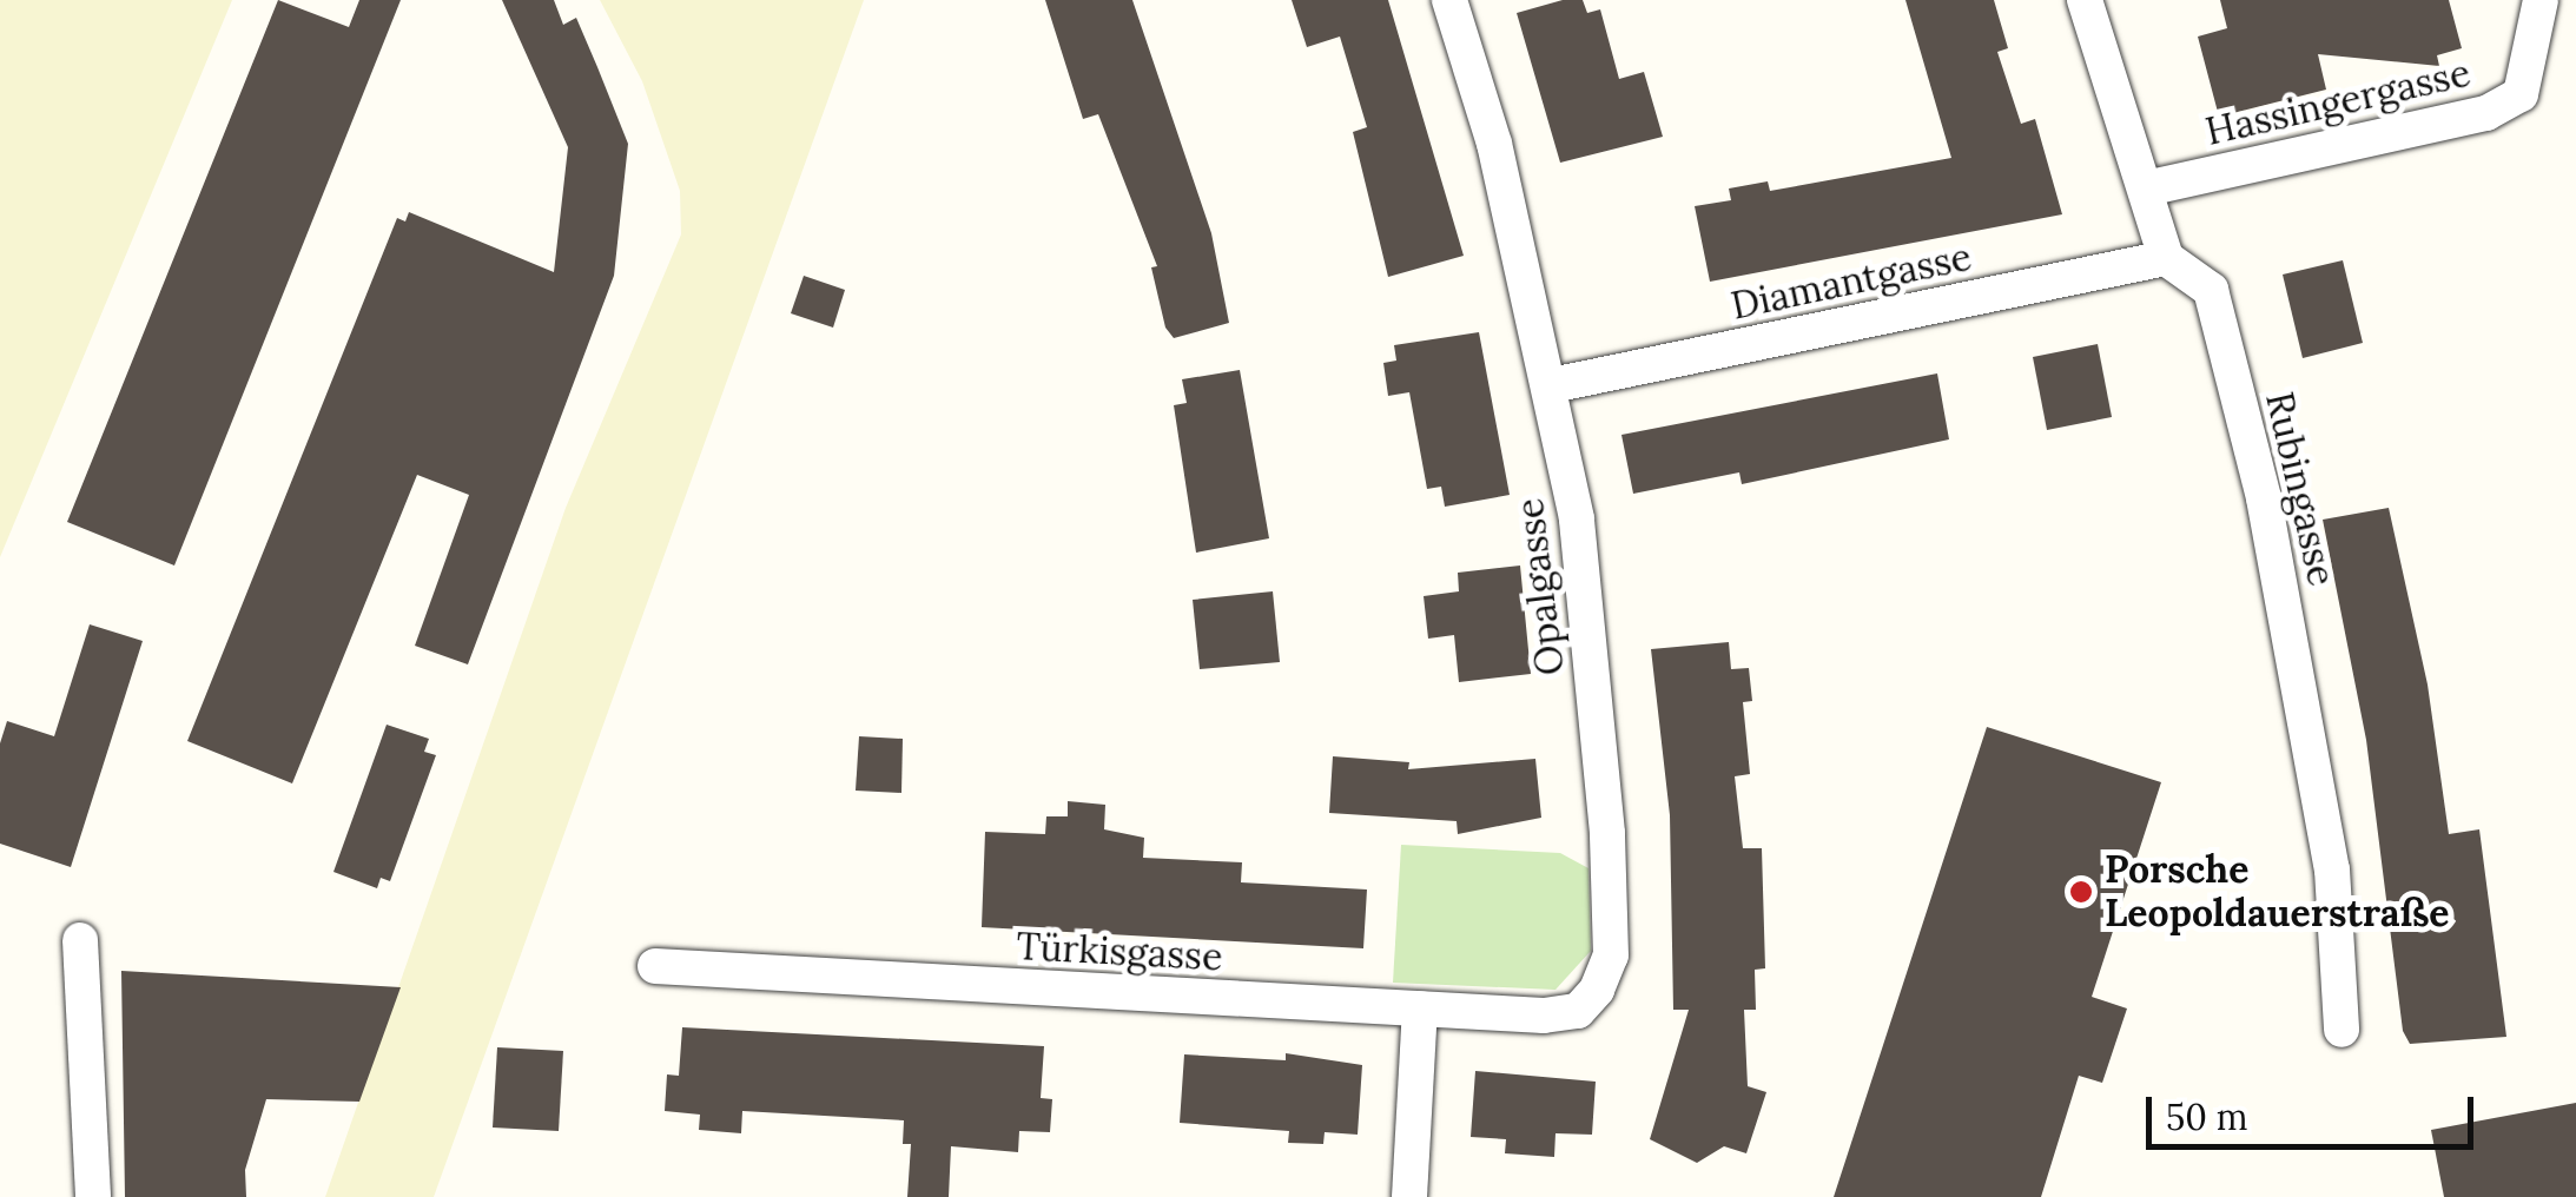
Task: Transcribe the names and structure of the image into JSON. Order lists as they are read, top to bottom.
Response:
{
  "streets": {
    "street": [
      "Hassingergasse",
      "Diamantgasse",
      "Rubingasse",
      "Opalgasse",
      "Türkisgasse"
    ]
  },
  "crossings": [
    ["Diamantgasse", "Rubingasse"],
    ["Diamantgasse", "Opalgasse"],
    ["Opalgasse", "Türkisgasse"]
  ],
  "places": ["Porsche Leopoldauerstraße"],
  "scale_bar": "50 m"
}
